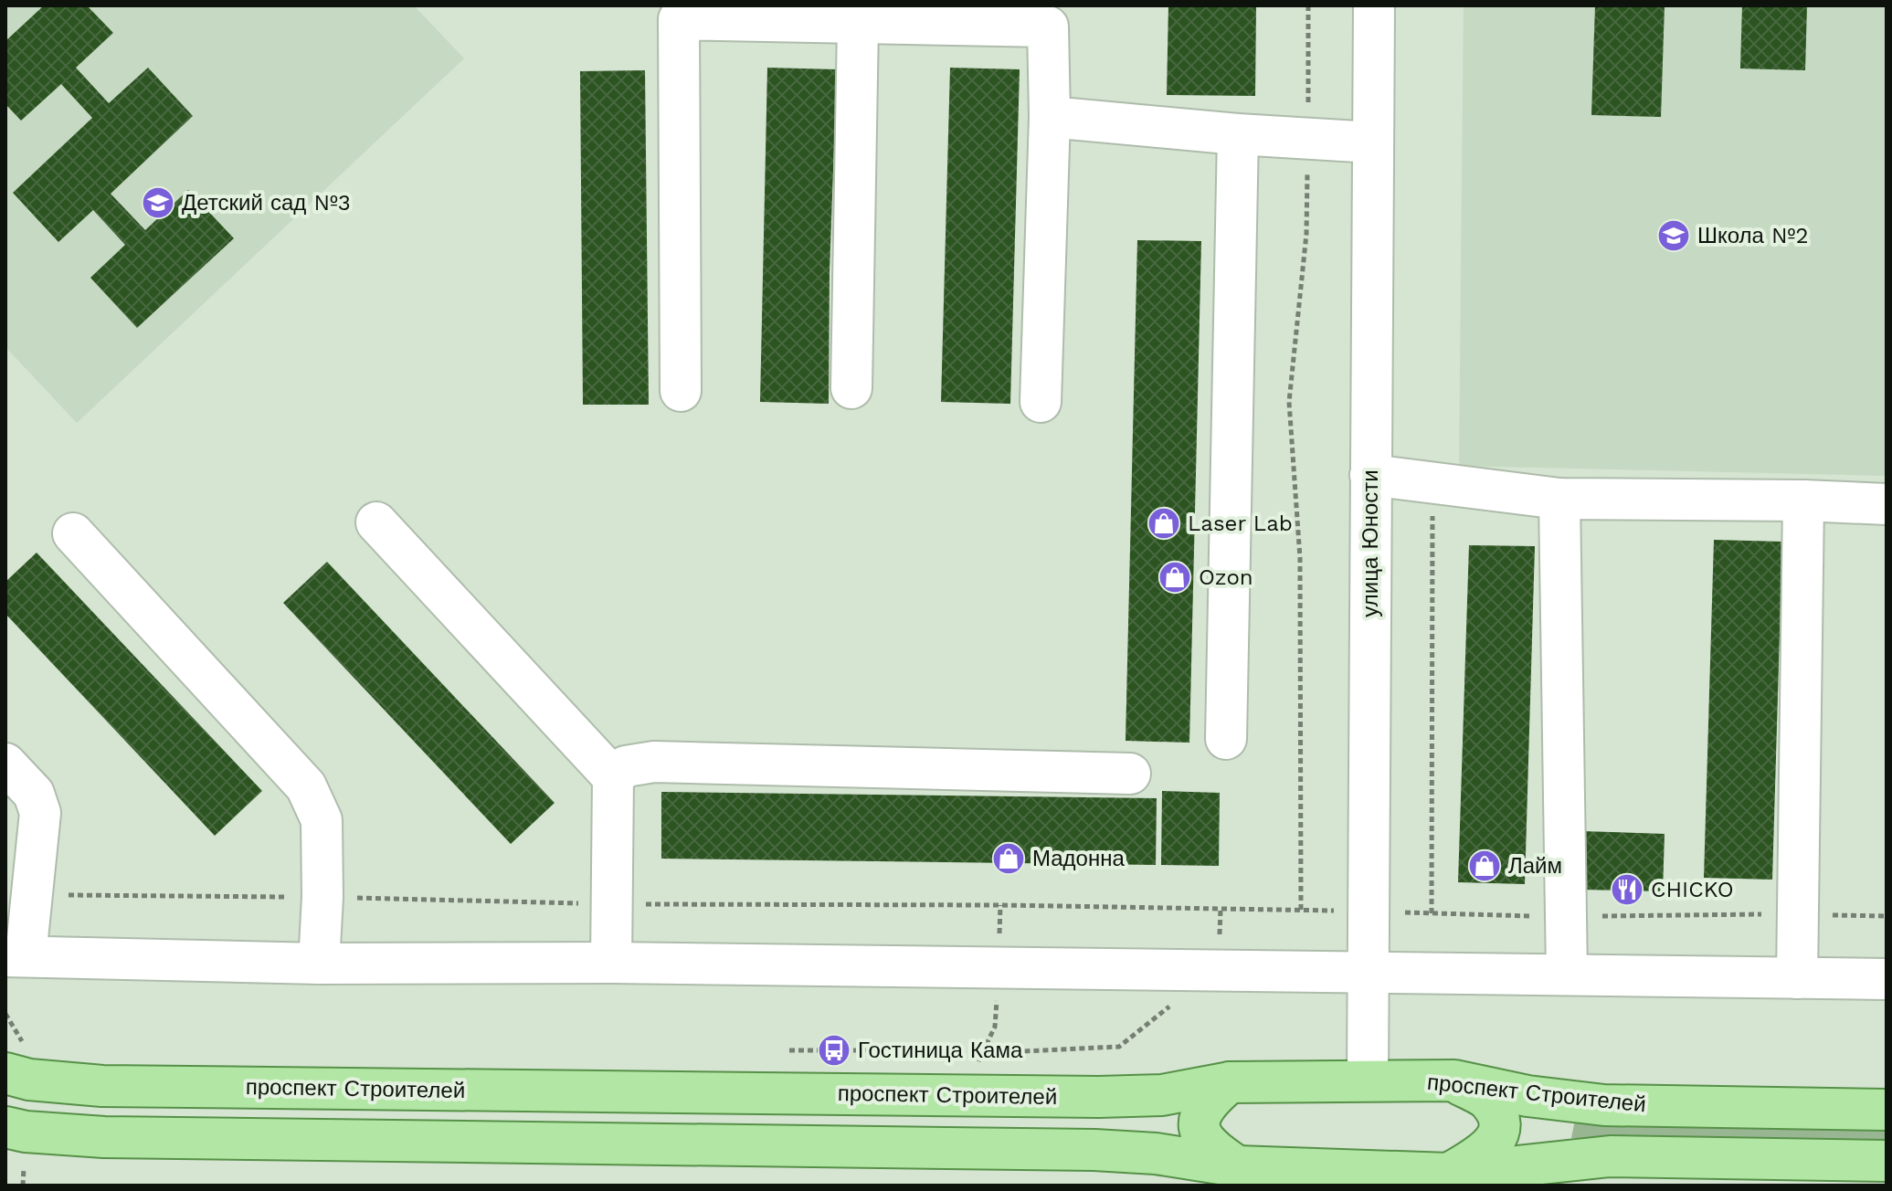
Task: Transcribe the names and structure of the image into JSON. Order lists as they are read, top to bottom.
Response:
{
  "streets": {
    "main road": ["проспект Строителей"],
    "street": ["улица Юности"]
  },
  "crossings": [
    ["улица Юности", "проспект Строителей"]
  ],
  "places": {
    "school or university": ["Детский сад №3", "Школа №2"],
    "shop": [
      "Laser Lab",
      "Ozon",
      "Мадонна",
      "Лайм"
    ],
    "restaurant": ["CHICKO"],
    "bus stop": ["Гостиница Кама"]
  }
}
